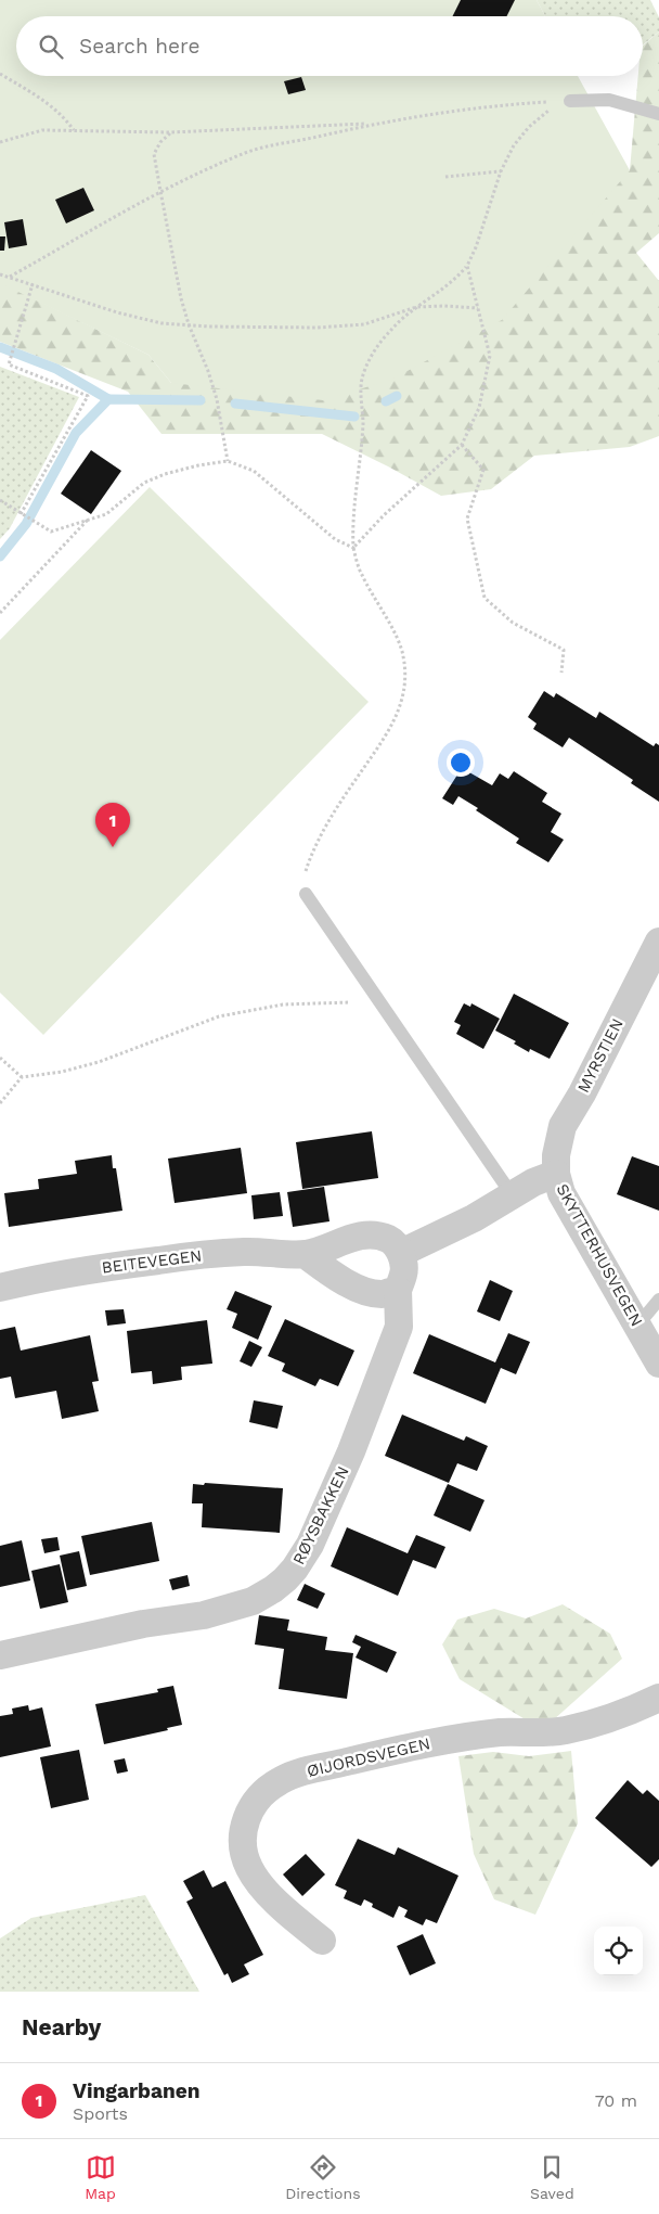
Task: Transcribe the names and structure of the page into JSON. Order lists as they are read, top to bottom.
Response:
{
  "streets": {
    "street": [
      "MYRSTIEN",
      "SKYTTERHUSVEGEN",
      "BEITEVEGEN",
      "RØYSBAKKEN",
      "ØIJORDSVEGEN"
    ]
  },
  "crossings": [
    ["MYRSTIEN", "SKYTTERHUSVEGEN"]
  ],
  "page": {
    "search": "Search here",
    "pins": "1",
    "heading": "Nearby",
    "list": [
      {
        "mark": "1",
        "name": "Vingarbanen",
        "note": "Sports",
        "value": "70 m"
      }
    ],
    "nav": ["Map", "Directions", "Saved"]
  }
}
